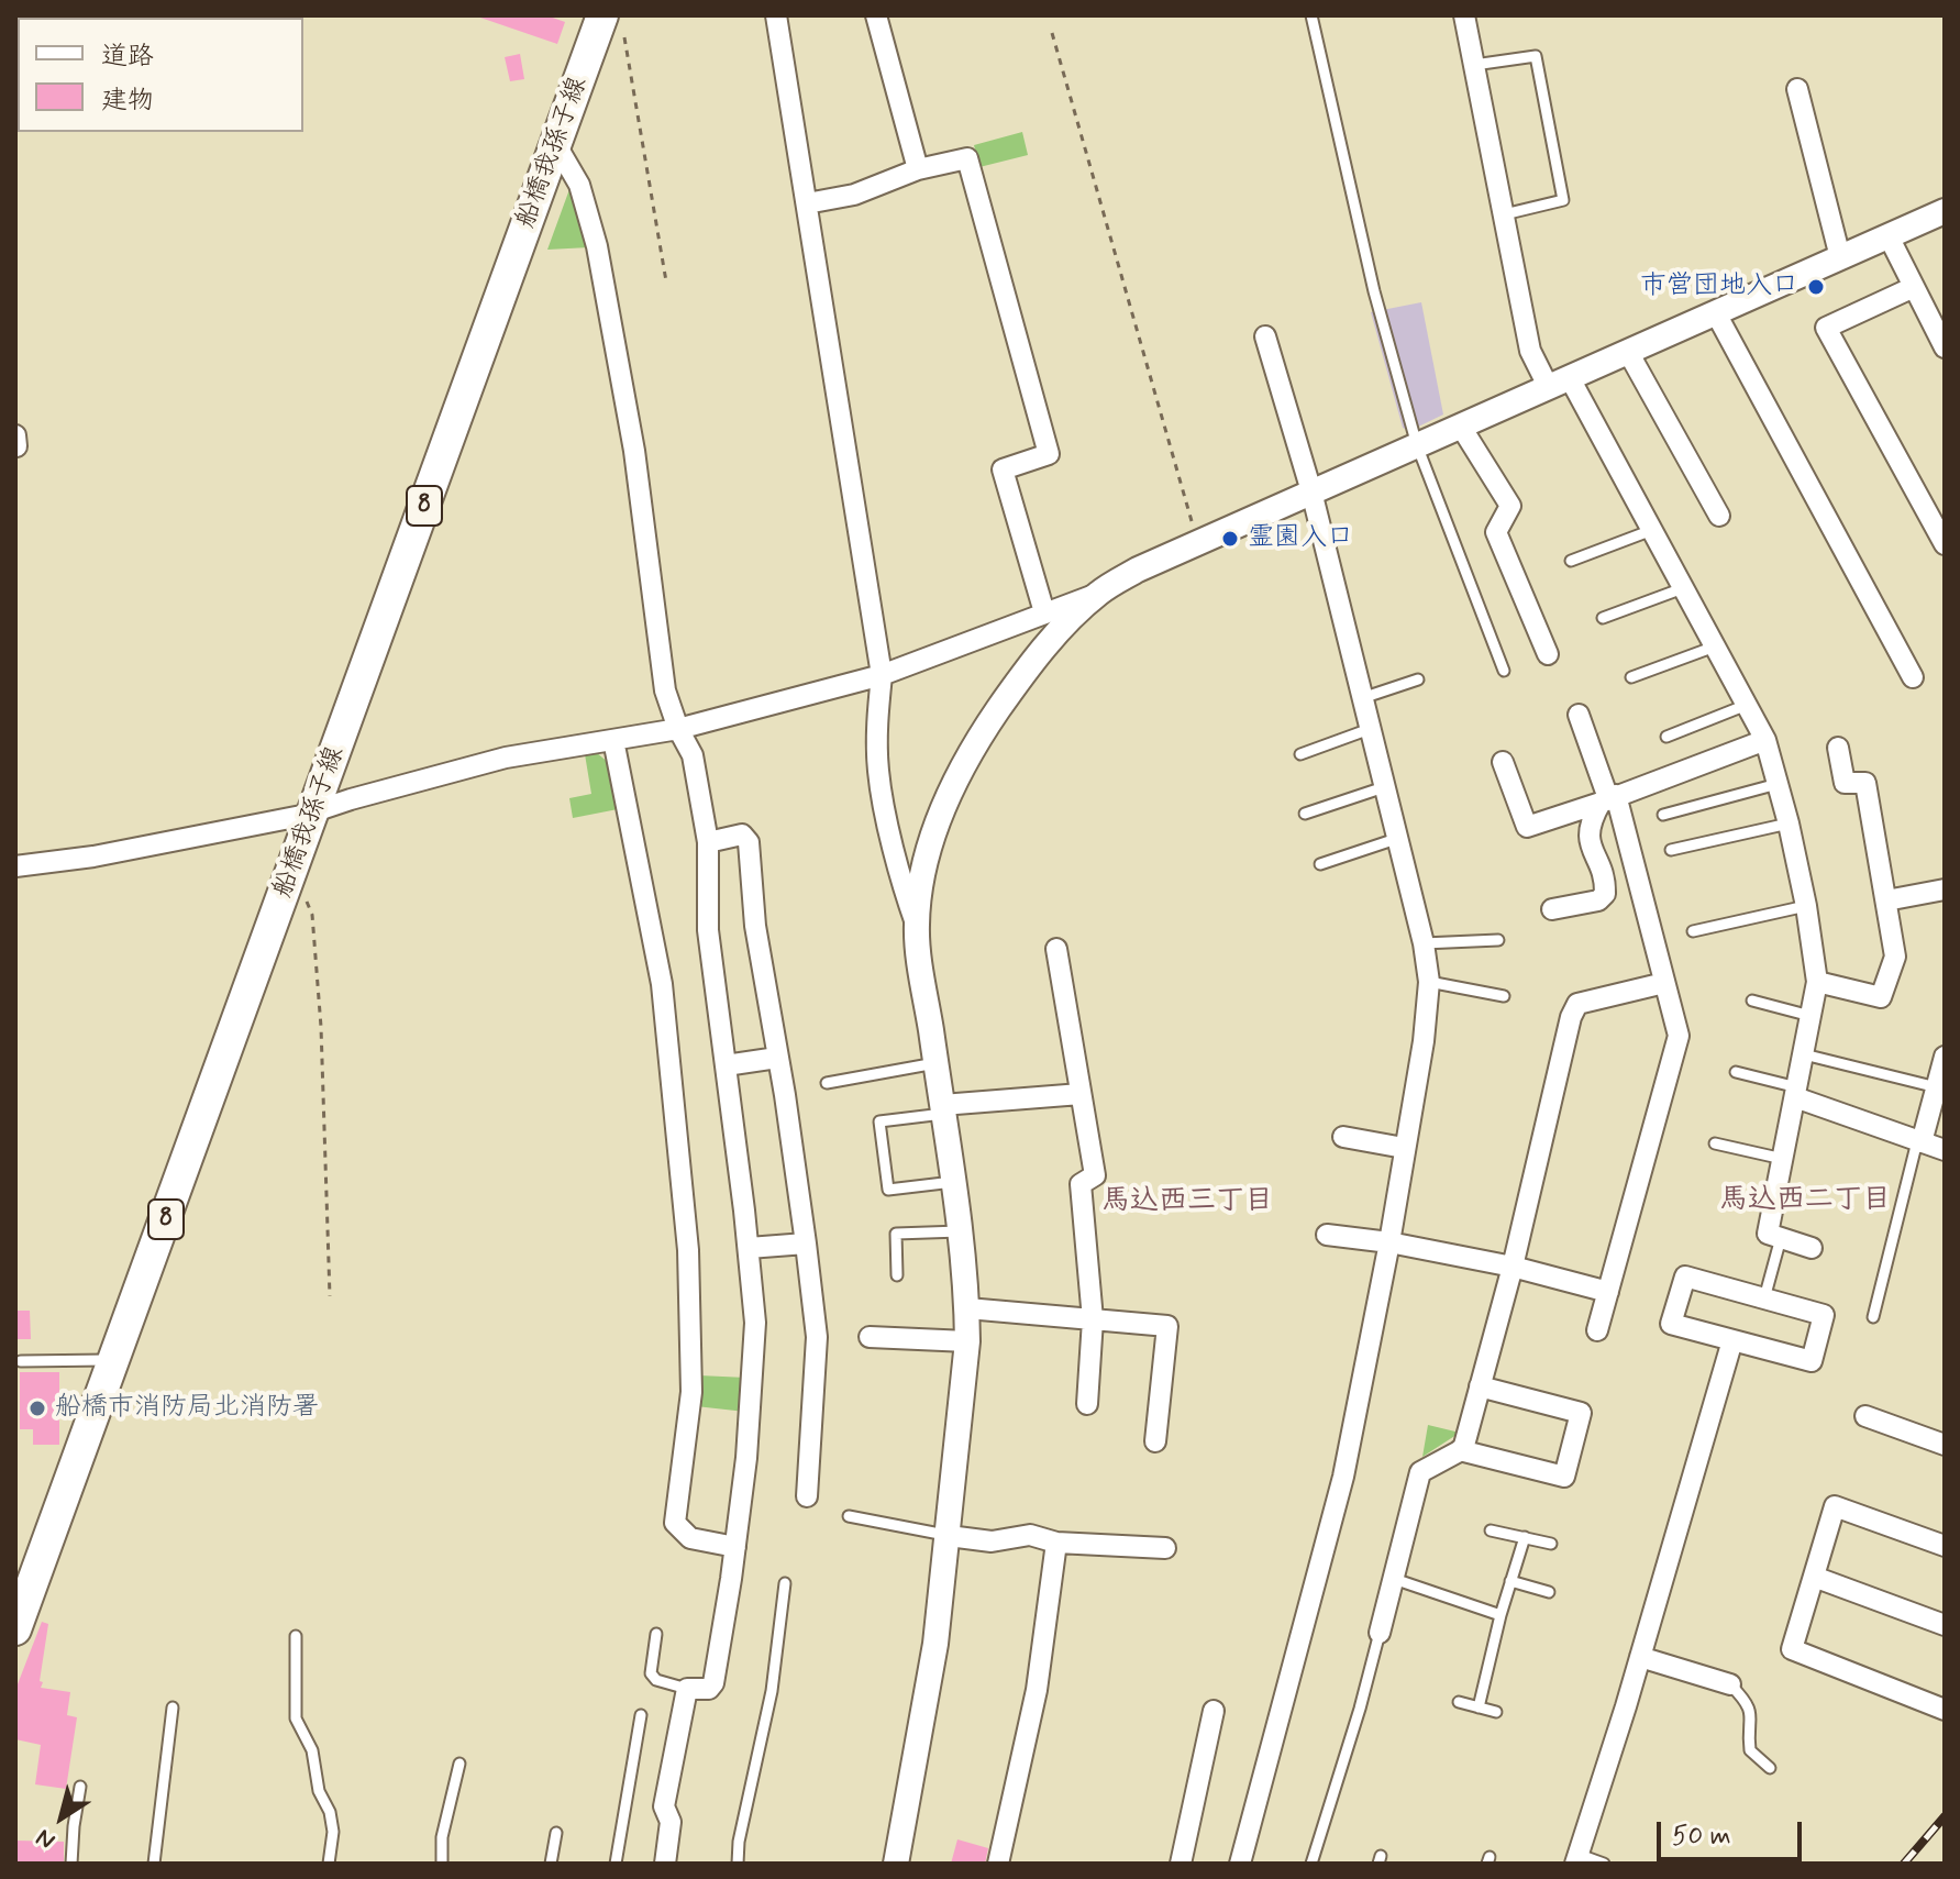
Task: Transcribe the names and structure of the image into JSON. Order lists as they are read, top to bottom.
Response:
{
  "streets": {
    "main road": ["船橋我孫子線", "8"]
  },
  "districts": ["馬込西二丁目", "馬込西三丁目"],
  "places": ["市営団地入口", "霊園入口", "船橋市消防局北消防署"],
  "legend": ["道路", "建物"],
  "scale_bar": "50 m",
  "north": "bottom left"
}
